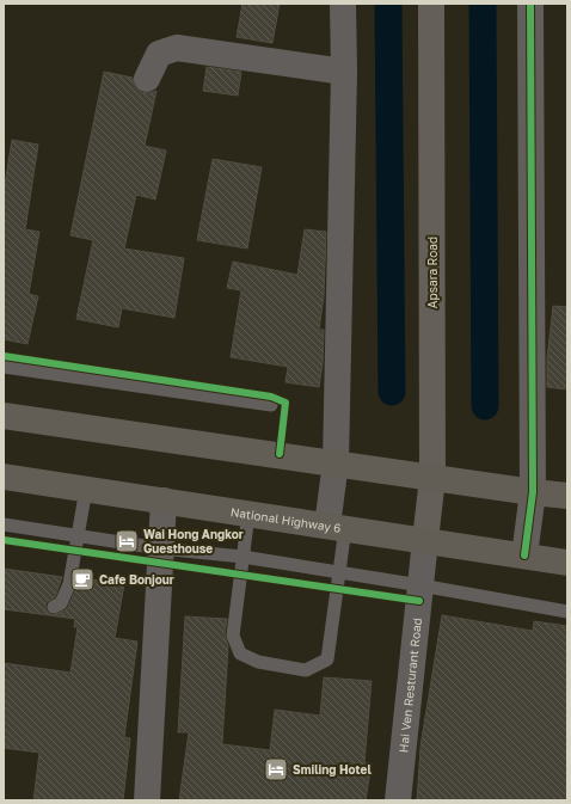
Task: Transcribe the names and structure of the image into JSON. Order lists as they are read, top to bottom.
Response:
{
  "streets": {
    "main road": ["Apsara Road", "National Highway 6"],
    "street": ["Hai Ven Resturant Road"]
  },
  "crossings": [
    ["Apsara Road", "National Highway 6"],
    ["Apsara Road", "Hai Ven Resturant Road"],
    ["National Highway 6", "Hai Ven Resturant Road"]
  ],
  "places": {
    "hotel": ["Wai Hong Angkor Guesthouse", "Smiling Hotel"],
    "cafe": ["Cafe Bonjour"]
  }
}
